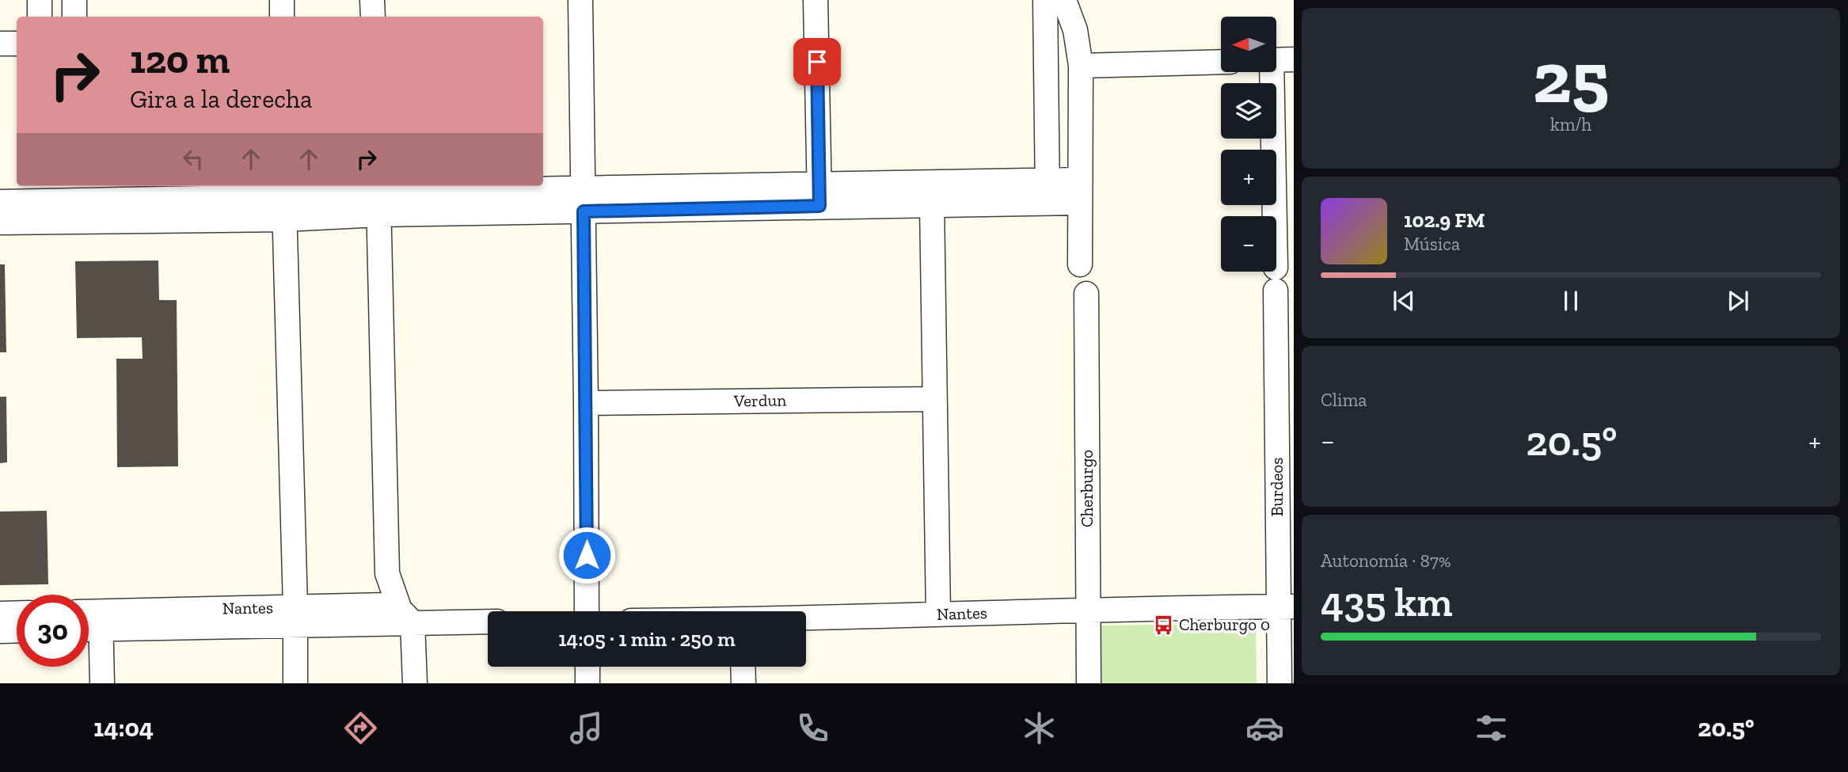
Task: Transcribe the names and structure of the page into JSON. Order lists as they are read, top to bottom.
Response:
{
  "streets": {
    "street": [
      "Verdun",
      "Burdeos",
      "Cherburgo",
      "Nantes"
    ]
  },
  "crossings": [
    ["Burdeos", "Nantes"],
    ["Cherburgo", "Nantes"]
  ],
  "places": {
    "bus stop": ["Cherburgo 0"]
  },
  "north": "left",
  "page": {
    "tile": [
      ["25", "km/h"],
      "Clima",
      ["Autonomía · 87%", "435 km"]
    ],
    "map_buttons": ["+", "−"],
    "turn": ["120 m", "Gira a la derecha"],
    "song": ["102.9 FM", "Música"],
    "heat": ["−", "20.5°", "+"],
    "limit": "30",
    "trip": "14:05 · 1 min · 250 m",
    "tabs": ["14:04", "20.5°"]
  }
}
